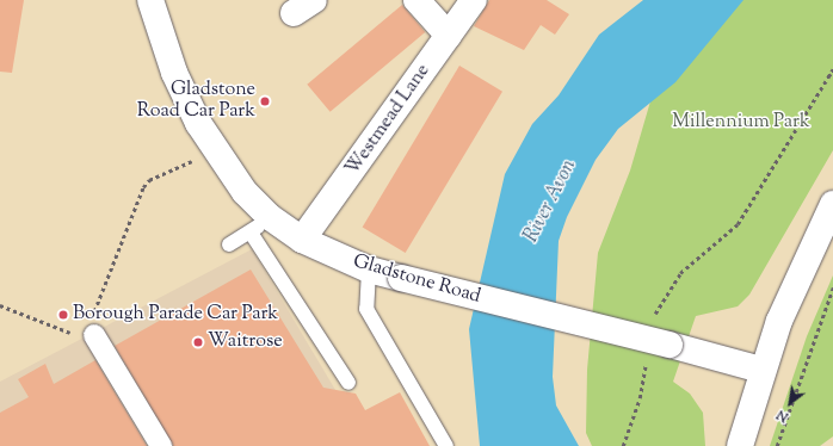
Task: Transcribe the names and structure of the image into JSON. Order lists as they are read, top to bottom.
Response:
{
  "streets": {
    "street": ["Westmead Lane", "Gladstone Road"]
  },
  "crossings": [
    ["Westmead Lane", "Gladstone Road"]
  ],
  "water": ["River Avon"],
  "parks": ["Millennium Park"],
  "places": ["Gladstone Road Car Park", "Borough Parade Car Park", "Waitrose"],
  "north": "bottom left"
}
